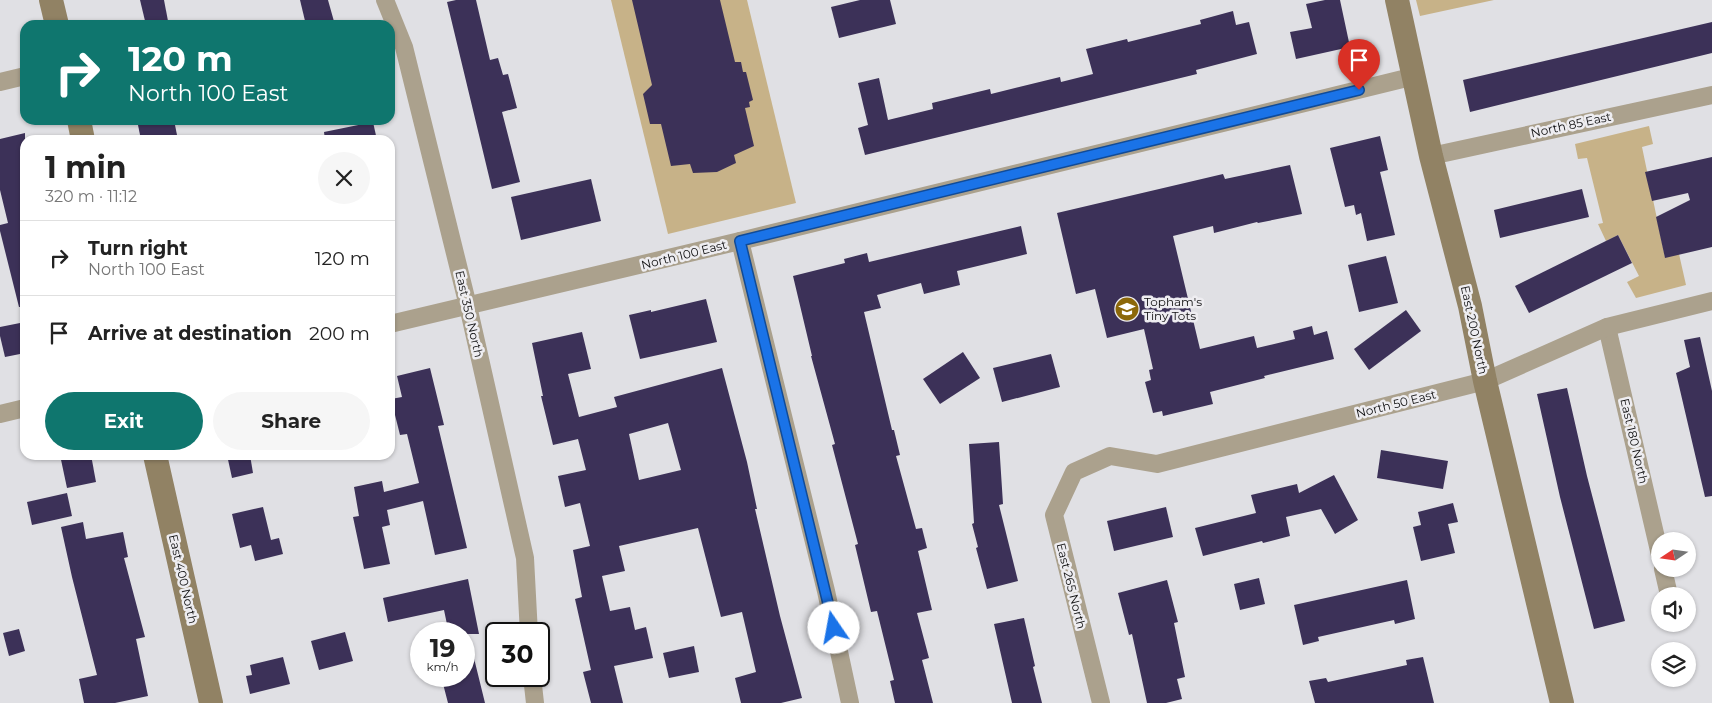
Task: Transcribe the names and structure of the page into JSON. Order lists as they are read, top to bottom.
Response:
{
  "streets": {
    "street": [
      "North 85 East",
      "North 100 East",
      "East 350 North",
      "East 200 North",
      "North 50 East",
      "East 180 North",
      "East 400 North",
      "East 265 North"
    ]
  },
  "crossings": [
    ["North 85 East", "East 200 North"],
    ["North 100 East", "East 350 North"],
    ["North 100 East", "East 200 North"],
    ["East 200 North", "North 50 East"],
    ["North 50 East", "East 180 North"],
    ["North 50 East", "East 265 North"]
  ],
  "places": {
    "school or university": ["Topham's Tiny Tots"]
  },
  "north": "left",
  "page": {
    "turn": ["120 m", "North 100 East"],
    "heading": ["1 min", "320 m · 11:12"],
    "list": [
      {
        "name": "Turn right",
        "note": "North 100 East",
        "value": "120 m"
      },
      {
        "name": "Arrive at destination",
        "value": "200 m"
      }
    ],
    "buttons": ["Exit", "Share"],
    "speed": "19 km/h",
    "limit": "30"
  }
}
